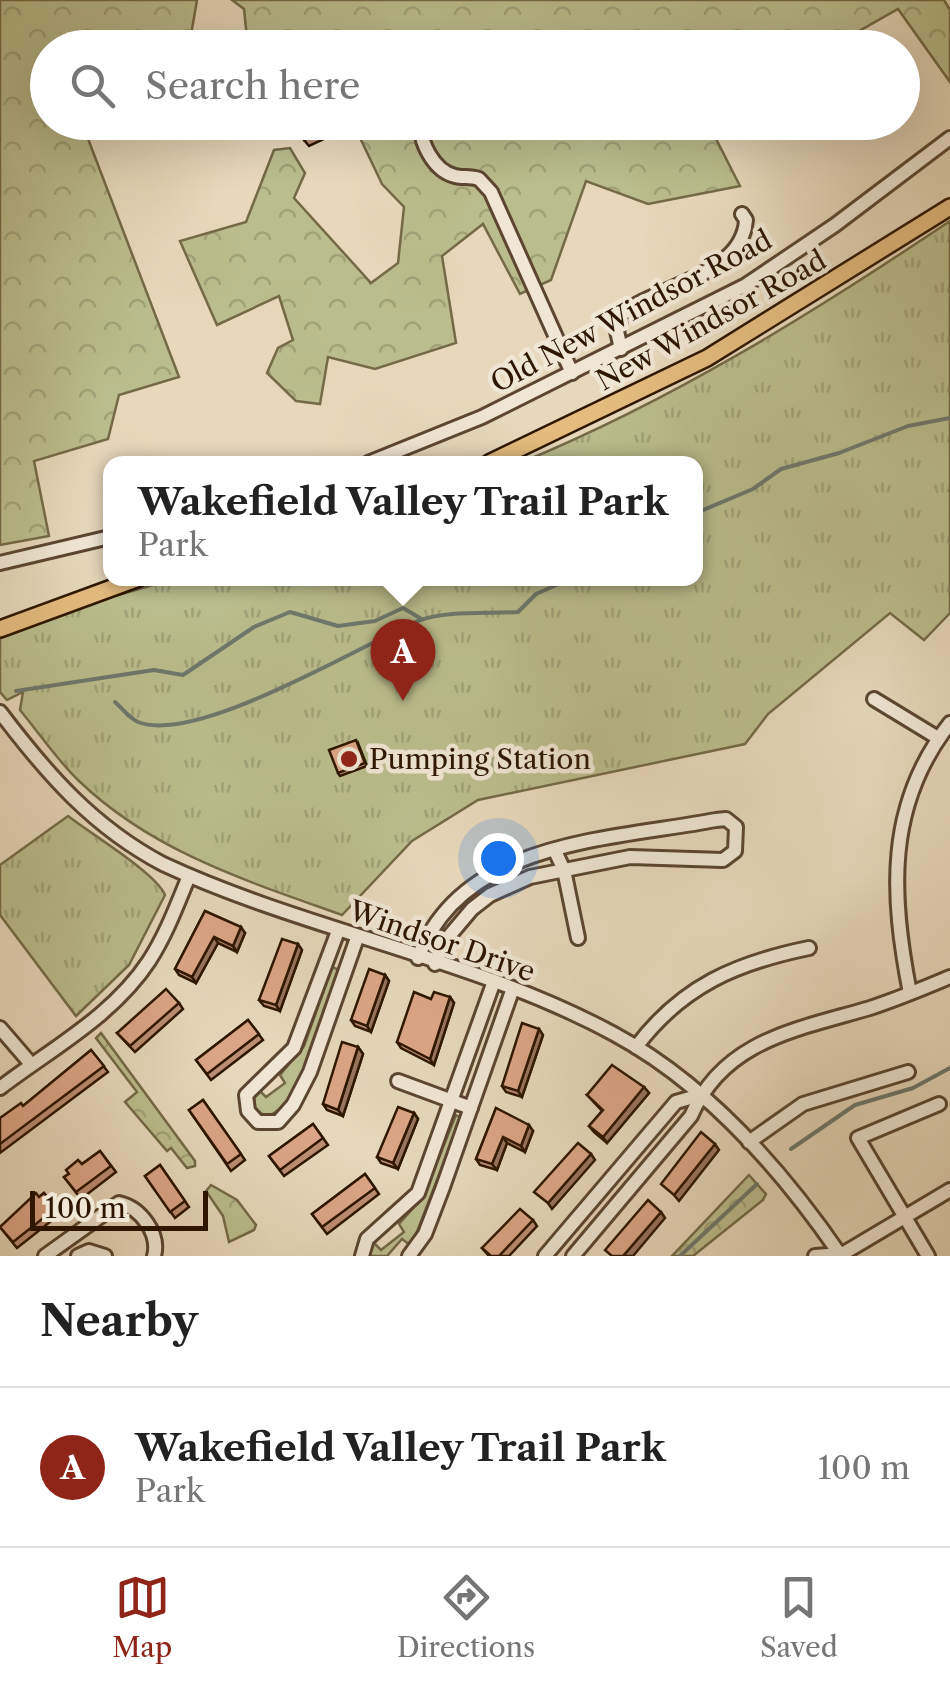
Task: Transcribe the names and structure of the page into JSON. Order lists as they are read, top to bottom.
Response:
{
  "streets": {
    "main road": ["New Windsor Road"],
    "street": ["Old New Windsor Road", "Windsor Drive"]
  },
  "places": ["Pumping Station"],
  "scale_bar": "100 m",
  "page": {
    "search": "Search here",
    "popup": ["Wakefield Valley Trail Park", "Park"],
    "pins": "A",
    "scale": "100 m",
    "heading": "Nearby",
    "list": [
      {
        "mark": "A",
        "name": "Wakefield Valley Trail Park",
        "note": "Park",
        "value": "100 m"
      }
    ],
    "nav": ["Map", "Directions", "Saved"]
  }
}
